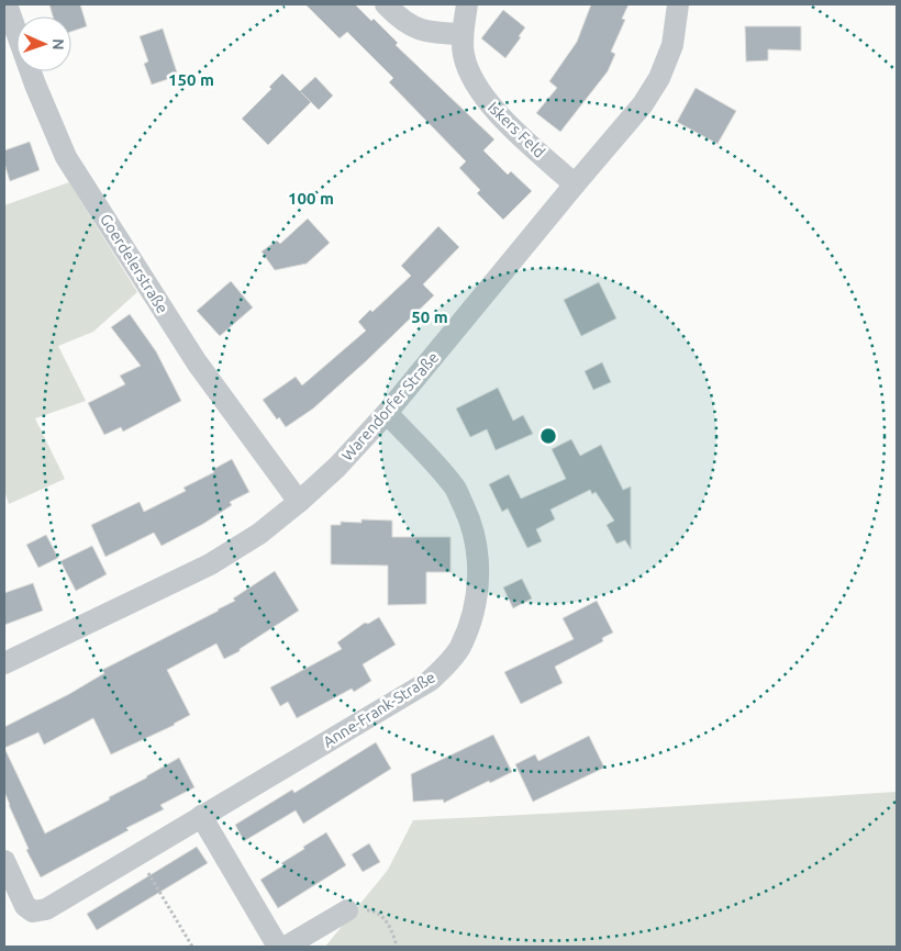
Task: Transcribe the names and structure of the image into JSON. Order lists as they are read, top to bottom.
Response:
{
  "streets": {
    "street": [
      "Iskers Feld",
      "Goerdelerstraße",
      "Warendorfer Straße",
      "Anne-Frank-Straße"
    ]
  },
  "crossings": [
    ["Iskers Feld", "Warendorfer Straße"],
    ["Goerdelerstraße", "Warendorfer Straße"],
    ["Warendorfer Straße", "Anne-Frank-Straße"]
  ],
  "north": "right",
  "rings": ["150 m", "100 m", "50 m"]
}
